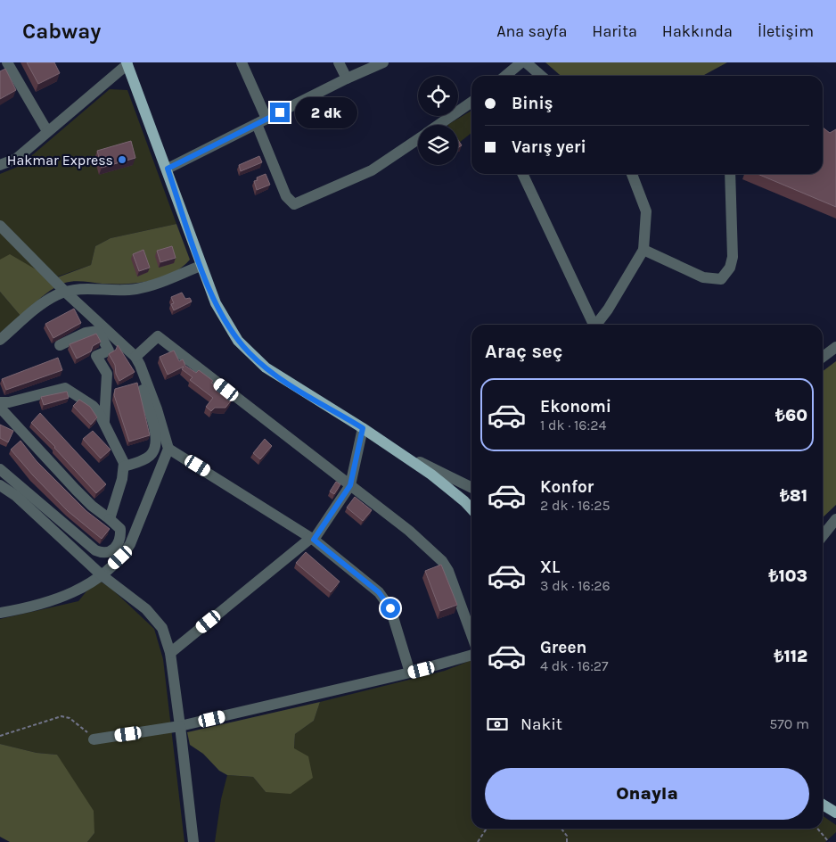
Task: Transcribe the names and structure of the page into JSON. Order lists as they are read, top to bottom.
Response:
{
  "places": ["Hakmar Express"],
  "page": {
    "header": "Cabway",
    "nav": [
      "Ana sayfa",
      "Harita",
      "Hakkında",
      "İletişim"
    ],
    "banner": ["Biniş", "Varış yeri"],
    "bubble": "2 dk",
    "heading": "Araç seç",
    "list": [
      {
        "name": "Ekonomi",
        "note": "1 dk · 16:24",
        "value": "₺60"
      },
      {
        "name": "Konfor",
        "note": "2 dk · 16:25",
        "value": "₺81"
      },
      {
        "name": "XL",
        "note": "3 dk · 16:26",
        "value": "₺103"
      },
      {
        "name": "Green",
        "note": "4 dk · 16:27",
        "value": "₺112"
      }
    ],
    "pay": ["Nakit", "570 m"],
    "buttons": "Onayla"
  }
}
